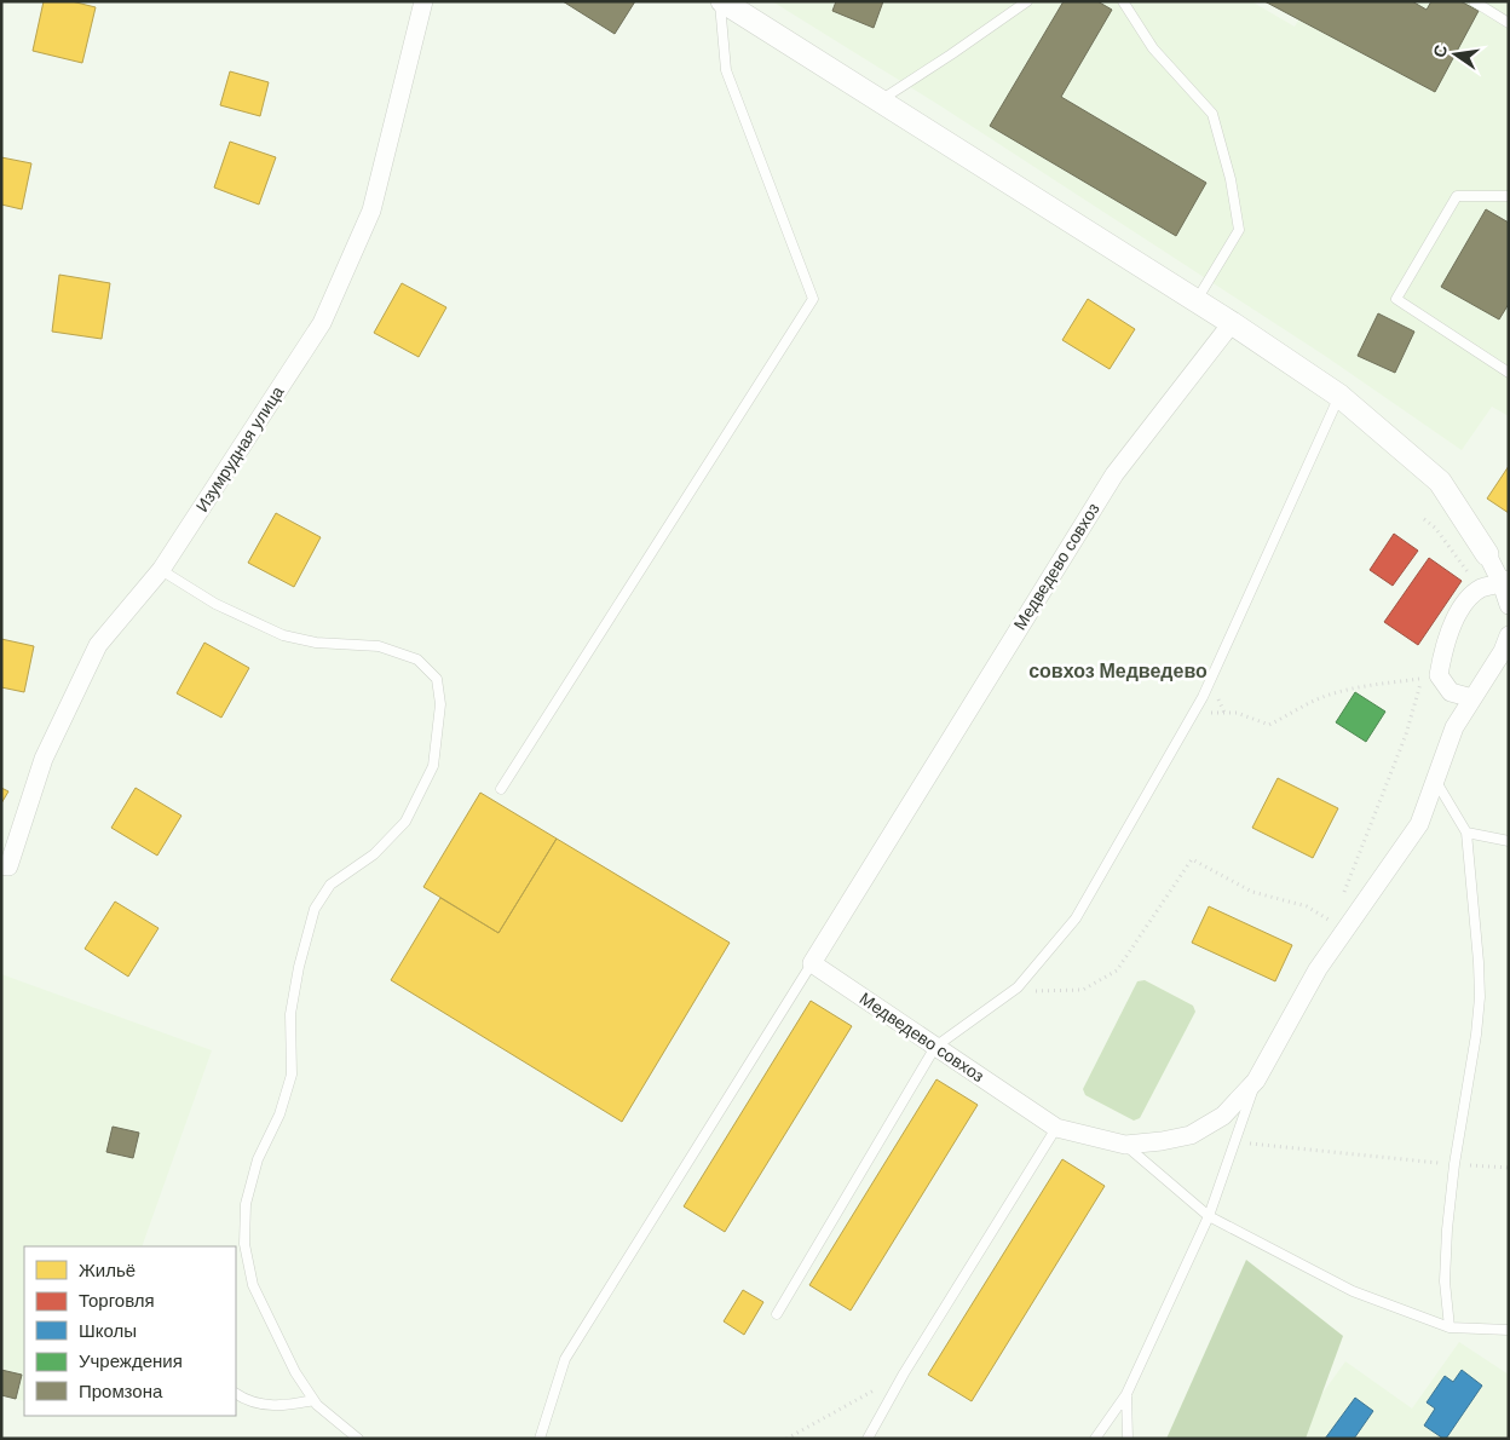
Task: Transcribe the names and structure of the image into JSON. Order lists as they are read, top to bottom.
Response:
{
  "streets": {
    "street": ["Изумрудная улица", "Медведево совхоз"]
  },
  "districts": ["совхоз Медведево"],
  "legend": [
    "Жильё",
    "Торговля",
    "Школы",
    "Учреждения",
    "Промзона"
  ],
  "north": "left"
}
